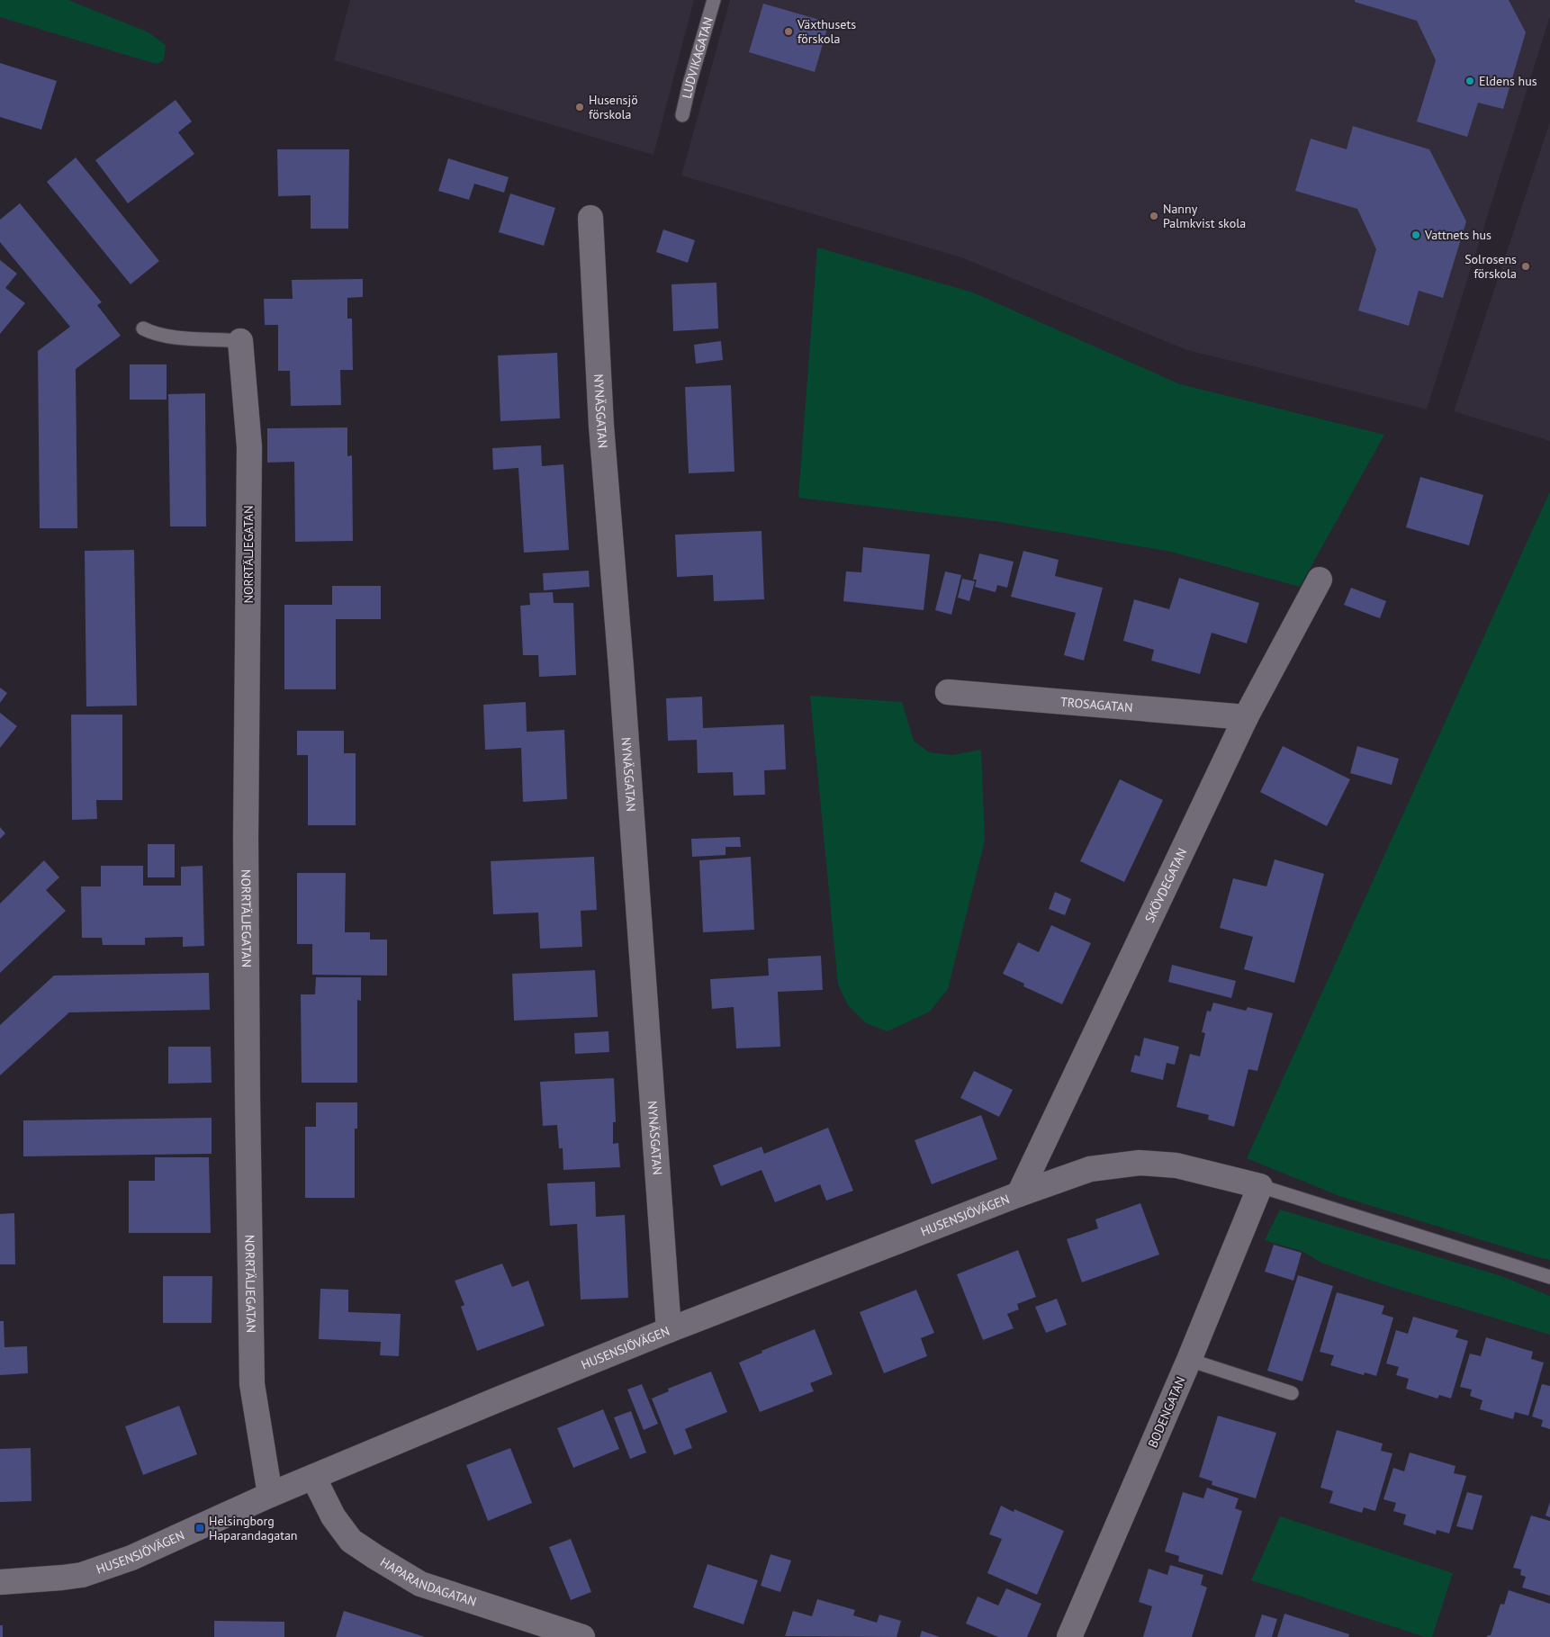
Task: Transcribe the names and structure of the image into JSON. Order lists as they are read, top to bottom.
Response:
{
  "streets": {
    "street": [
      "NYNÄSGATAN",
      "NORRTÄLJEGATAN",
      "TROSAGATAN",
      "SKÖVDEGATAN",
      "HUSENSJÖVÄGEN",
      "BODENGATAN",
      "HAPARANDAGATAN"
    ],
    "lane": ["LUDVIKAGATAN"]
  },
  "crossings": [
    ["NYNÄSGATAN", "HUSENSJÖVÄGEN"],
    ["NORRTÄLJEGATAN", "HUSENSJÖVÄGEN"],
    ["TROSAGATAN", "SKÖVDEGATAN"],
    ["SKÖVDEGATAN", "HUSENSJÖVÄGEN"],
    ["HUSENSJÖVÄGEN", "BODENGATAN"],
    ["HUSENSJÖVÄGEN", "HAPARANDAGATAN"]
  ],
  "places": {
    "other": [
      "Växthusets förskola",
      "Eldens hus",
      "Husensjö förskola",
      "Nanny Palmkvist skola",
      "Vattnets hus",
      "Solrosens förskola"
    ],
    "transit": ["Helsingborg Haparandagatan"]
  }
}
